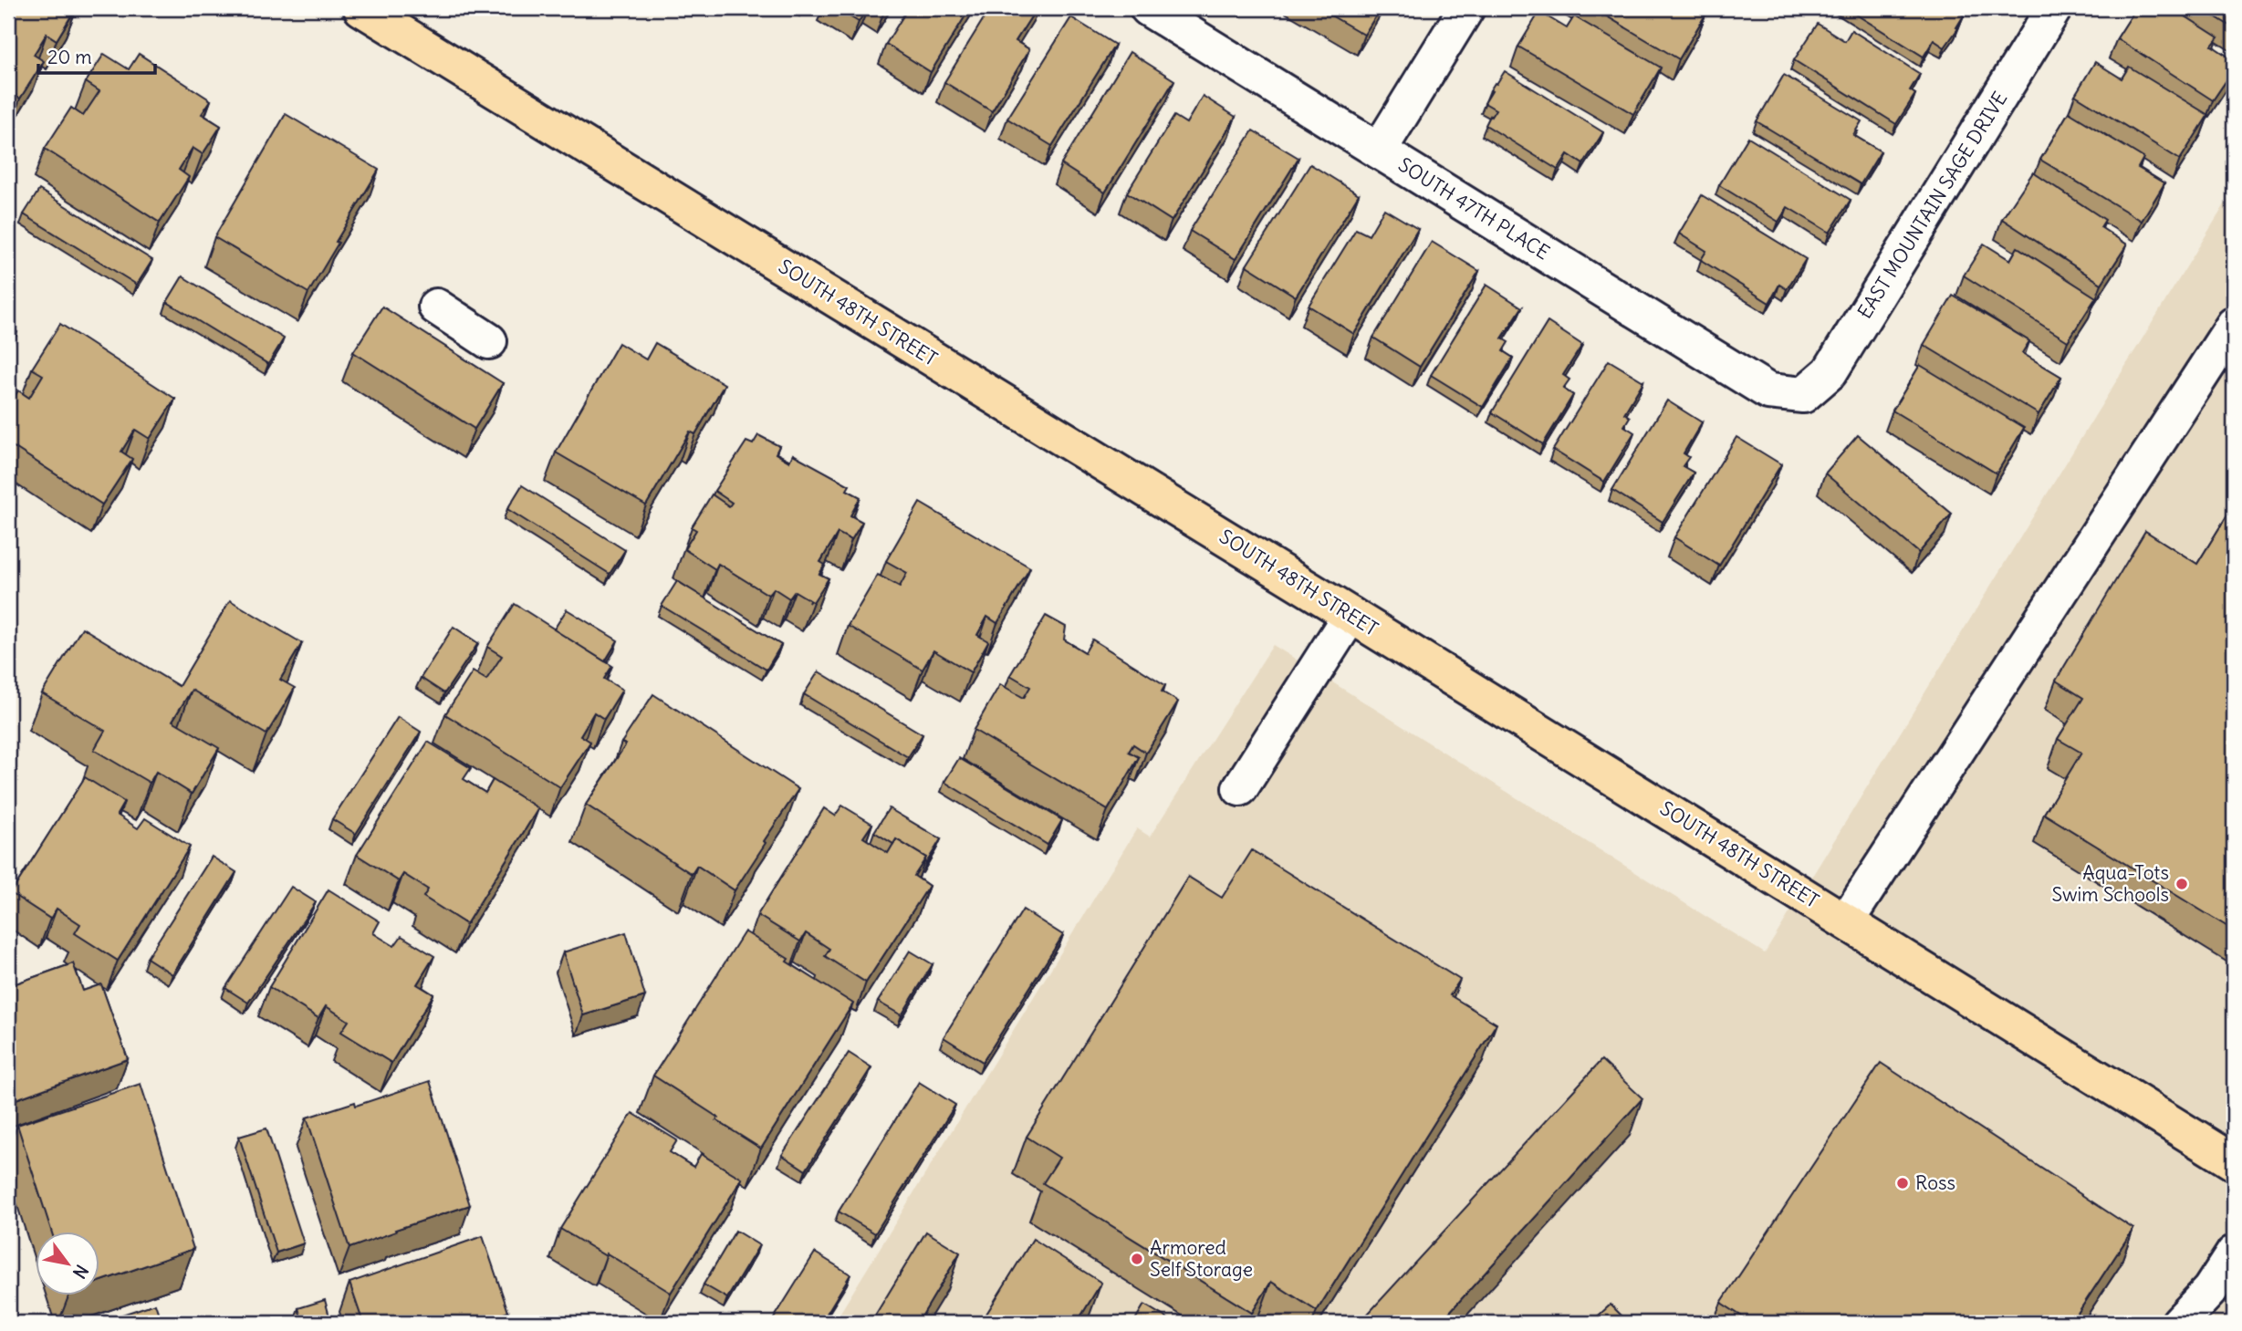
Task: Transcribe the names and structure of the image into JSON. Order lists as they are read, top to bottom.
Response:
{
  "streets": {
    "main road": ["SOUTH 48TH STREET"],
    "street": ["EAST MOUNTAIN SAGE DRIVE", "SOUTH 47TH PLACE"]
  },
  "crossings": [
    ["EAST MOUNTAIN SAGE DRIVE", "SOUTH 47TH PLACE"]
  ],
  "places": ["Aqua-Tots Swim Schools", "Ross", "Armored Self Storage"],
  "scale_bar": "20 m",
  "north": "bottom right"
}
